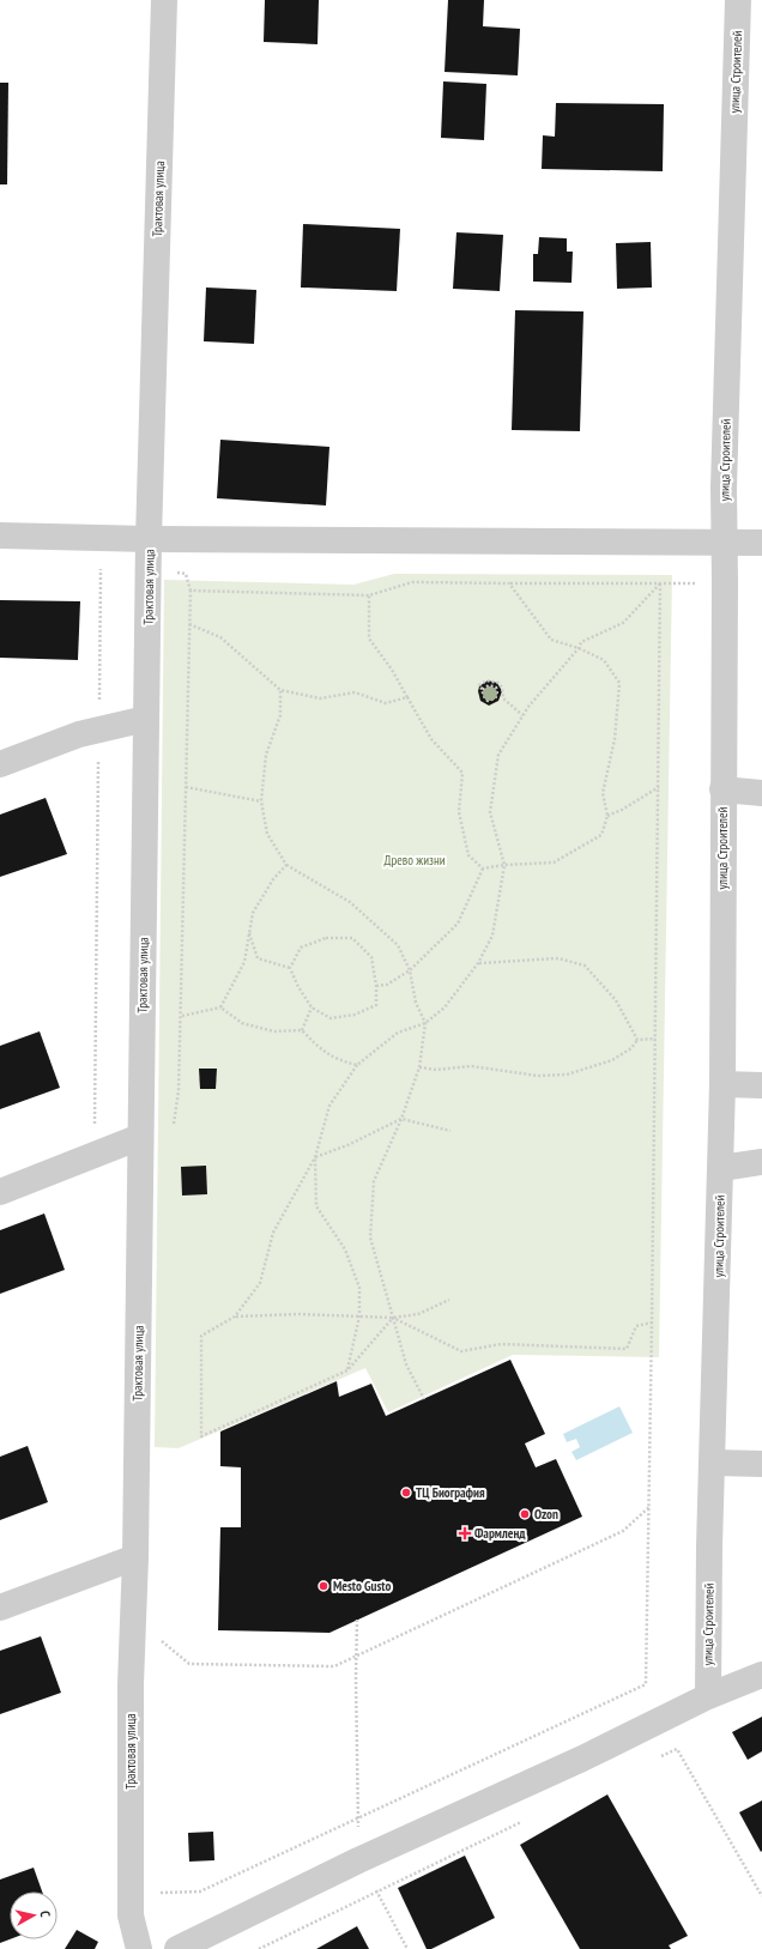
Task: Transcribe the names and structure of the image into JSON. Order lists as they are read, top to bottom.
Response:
{
  "streets": {
    "street": ["улица Строителей", "Трактовая улица"]
  },
  "parks": ["Древо жизни"],
  "places": {
    "other": ["ТЦ Биография", "Ozon", "Mesto Gusto"],
    "health": ["Фармленд"]
  },
  "north": "right"
}
